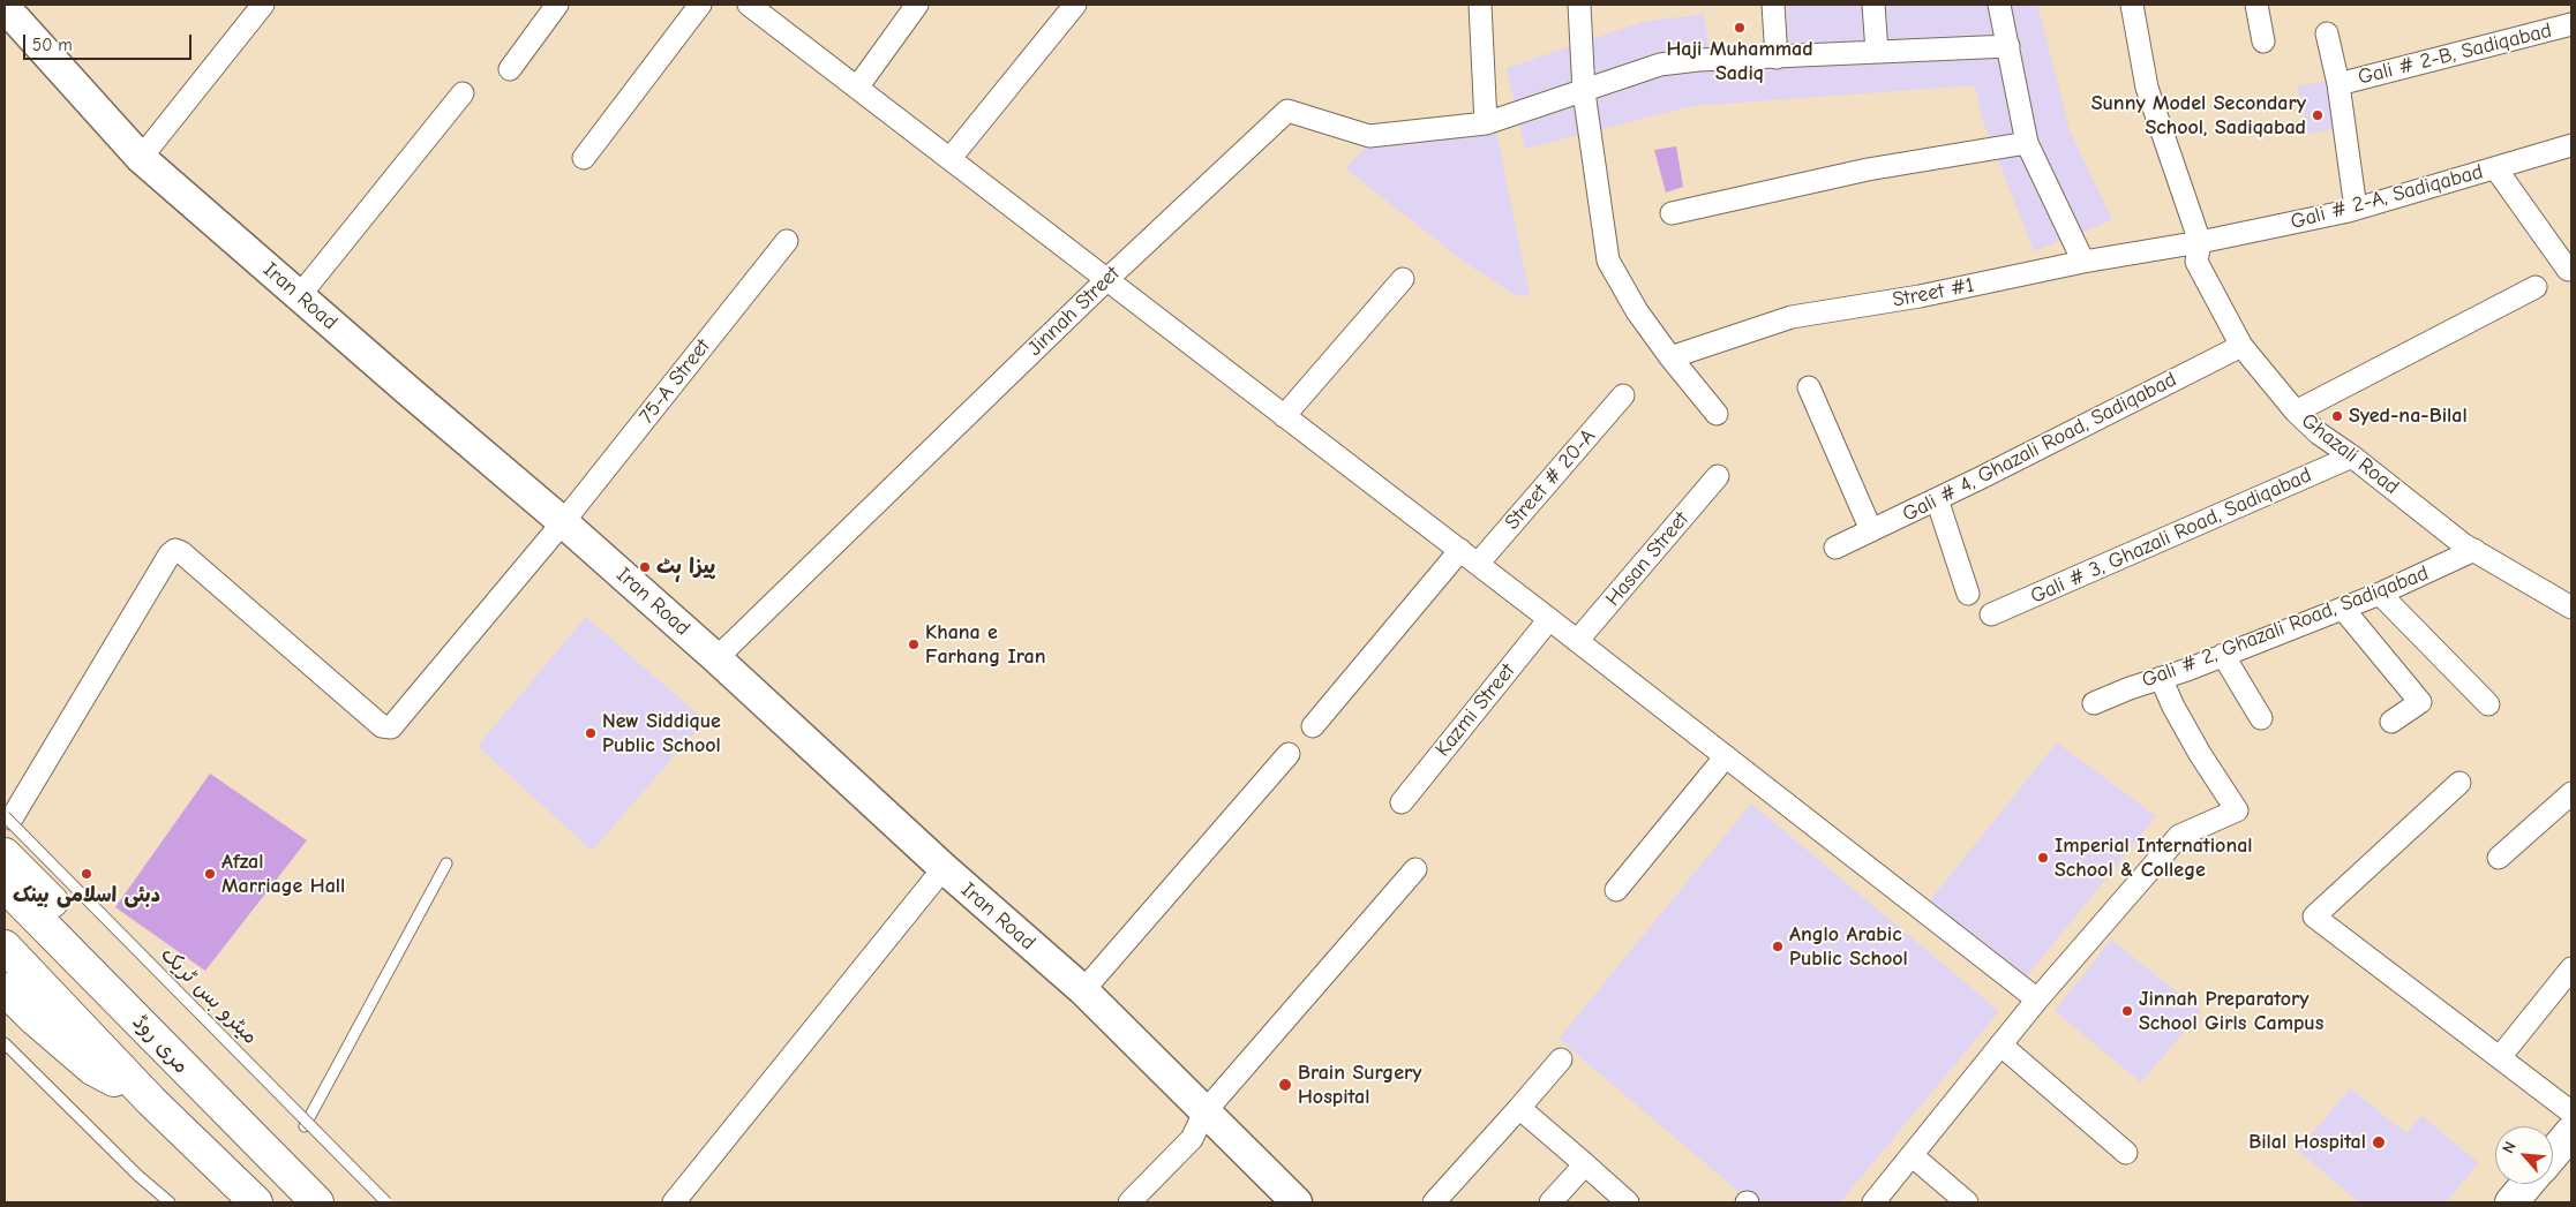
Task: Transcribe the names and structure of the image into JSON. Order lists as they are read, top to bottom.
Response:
{
  "streets": {
    "main road": ["Iran Road", "مری روڈ"],
    "street": [
      "Gali # 2-B, Sadiqabad",
      "Gali # 2-A, Sadiqabad",
      "Street #1",
      "Jinnah Street",
      "75-A Street",
      "Gali # 4, Ghazali Road, Sadiqabad",
      "Ghazali Road",
      "Street # 20-A",
      "Gali # 3, Ghazali Road, Sadiqabad",
      "Hasan Street",
      "Gali # 2, Ghazali Road, Sadiqabad",
      "Kazmi Street"
    ],
    "lane": ["میٹرو بس ٹریک"]
  },
  "crossings": [
    ["Gali # 2-B, Sadiqabad", "Gali # 2-A, Sadiqabad"],
    ["Gali # 2-A, Sadiqabad", "Street #1"],
    ["Gali # 2-A, Sadiqabad", "Ghazali Road"],
    ["Street #1", "Ghazali Road"],
    ["Iran Road", "Jinnah Street"],
    ["Iran Road", "75-A Street"],
    ["75-A Street", "میٹرو بس ٹریک"],
    ["Gali # 4, Ghazali Road, Sadiqabad", "Ghazali Road"],
    ["Ghazali Road", "Gali # 3, Ghazali Road, Sadiqabad"],
    ["Ghazali Road", "Gali # 2, Ghazali Road, Sadiqabad"]
  ],
  "places": [
    "Haji Muhammad Sadiq",
    "Sunny Model Secondary School, Sadiqabad",
    "Syed-na-Bilal",
    "پیزا ہٹ",
    "Khana e Farhang Iran",
    "New Siddique Public School",
    "Imperial International School & College",
    "دبئی اسلامی بینک",
    "Afzal Marriage Hall",
    "Anglo Arabic Public School",
    "Jinnah Preparatory School Girls Campus",
    "Brain Surgery Hospital",
    "Bilal Hospital"
  ],
  "scale_bar": "50 m",
  "north": "top left"
}
